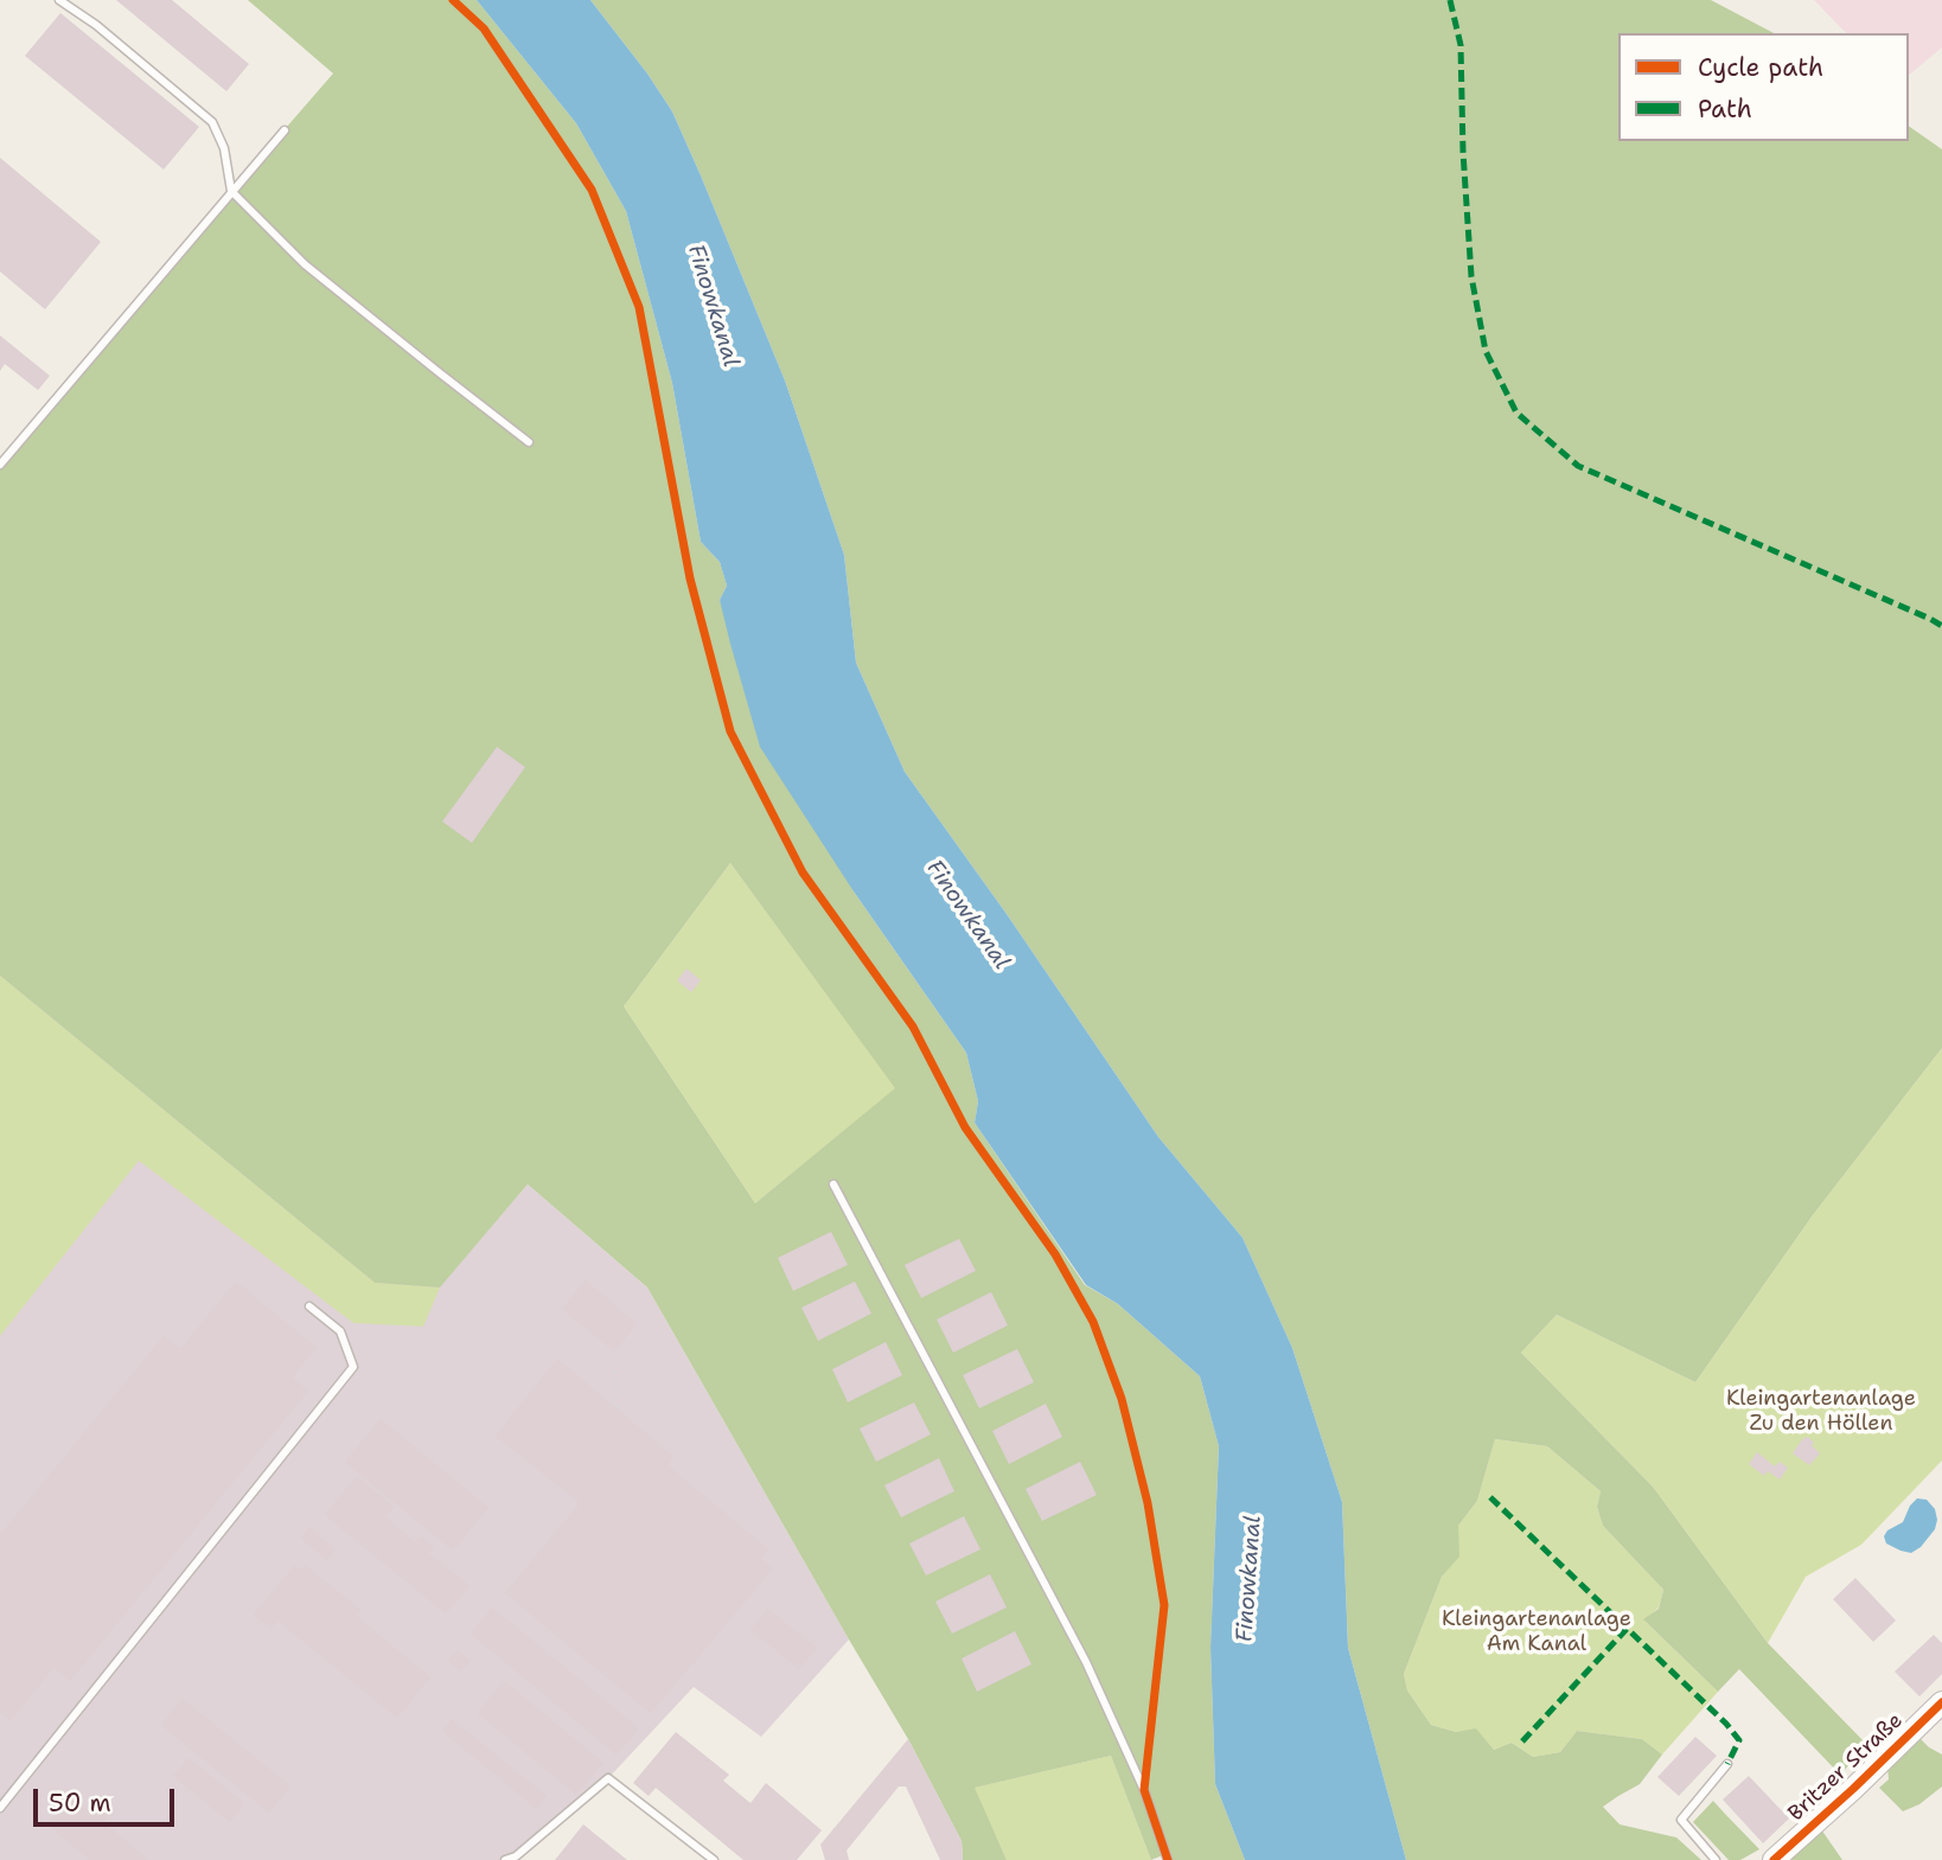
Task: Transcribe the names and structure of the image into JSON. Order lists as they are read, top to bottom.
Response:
{
  "streets": {
    "main road": ["Britzer Straße"]
  },
  "water": ["Finowkanal"],
  "parks": ["Kleingartenanlage Zu den Höllen", "Kleingartenanlage Am Kanal"],
  "legend": ["Cycle path", "Path"],
  "scale_bar": "50 m"
}
